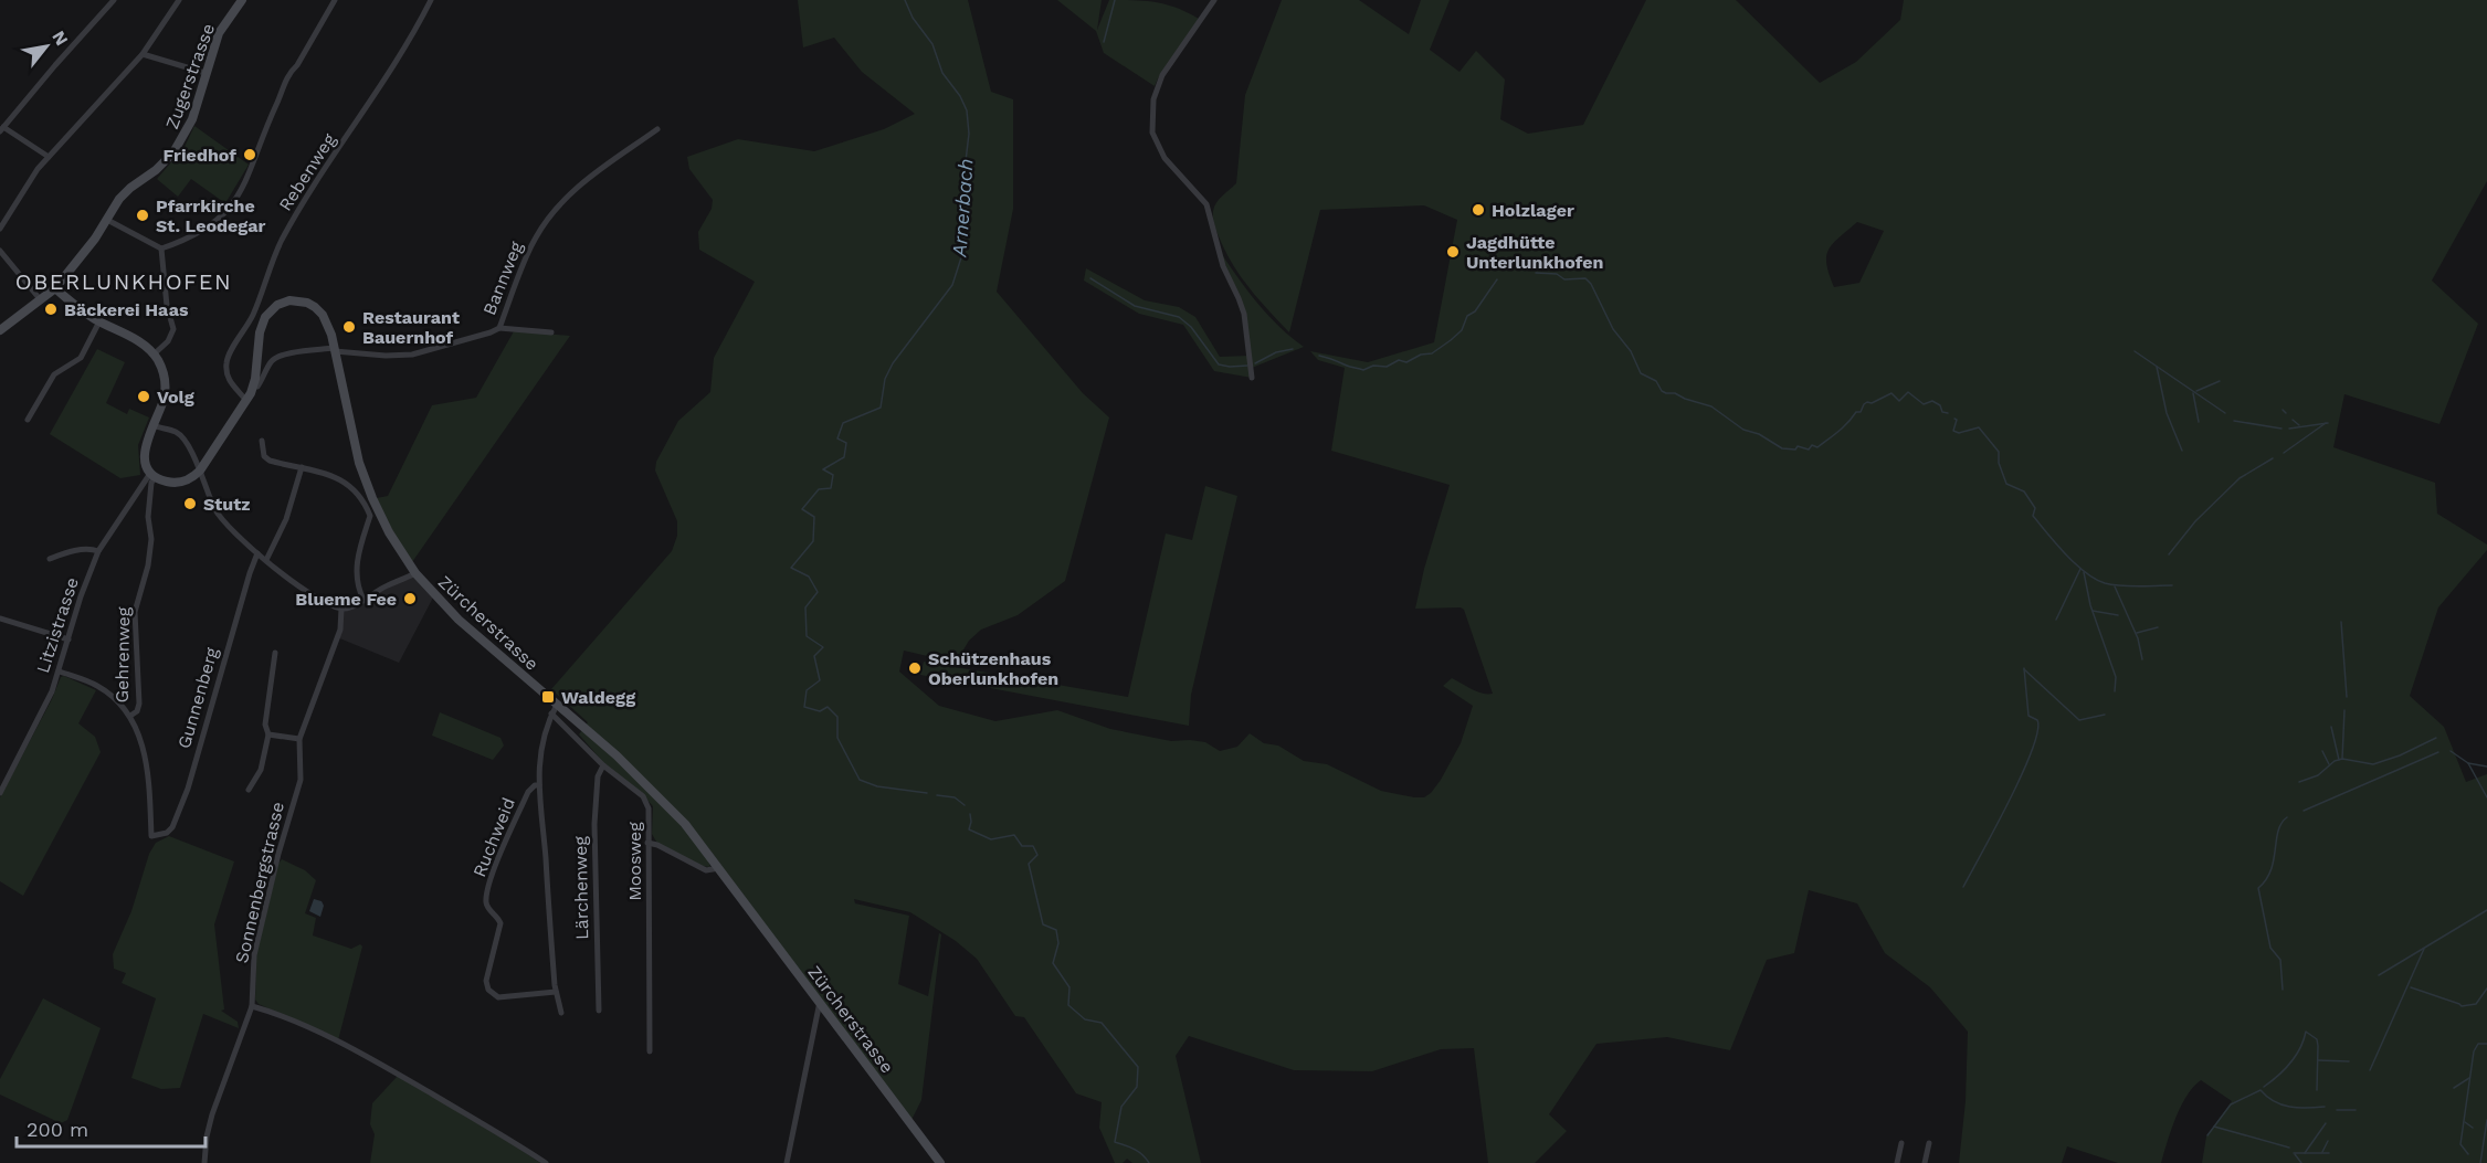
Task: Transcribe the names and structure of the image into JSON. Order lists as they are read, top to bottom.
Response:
{
  "streets": {
    "street": [
      "Zugerstrasse",
      "Rebenweg",
      "Bannweg",
      "Zürcherstrasse",
      "Litzistrasse",
      "Gehrenweg",
      "Gunnenberg",
      "Ruchweid",
      "Moosweg",
      "Sonnenbergstrasse",
      "Lärchenweg"
    ]
  },
  "crossings": [
    ["Rebenweg", "Zürcherstrasse"],
    ["Bannweg", "Zürcherstrasse"],
    ["Zürcherstrasse", "Litzistrasse"],
    ["Zürcherstrasse", "Gehrenweg"],
    ["Zürcherstrasse", "Ruchweid"],
    ["Litzistrasse", "Gehrenweg"],
    ["Gehrenweg", "Gunnenberg"],
    ["Ruchweid", "Moosweg"],
    ["Moosweg", "Lärchenweg"]
  ],
  "districts": ["OBERLUNKHOFEN"],
  "water": ["Arnerbach"],
  "places": {
    "other": [
      "Friedhof",
      "Holzlager",
      "Pfarrkirche St. Leodegar",
      "Jagdhütte Unterlunkhofen",
      "Bäckerei Haas",
      "Restaurant Bauernhof",
      "Volg",
      "Stutz",
      "Blueme Fee",
      "Schützenhaus Oberlunkhofen"
    ],
    "transit": ["Waldegg"]
  },
  "scale_bar": "200 m",
  "north": "top right"
}
